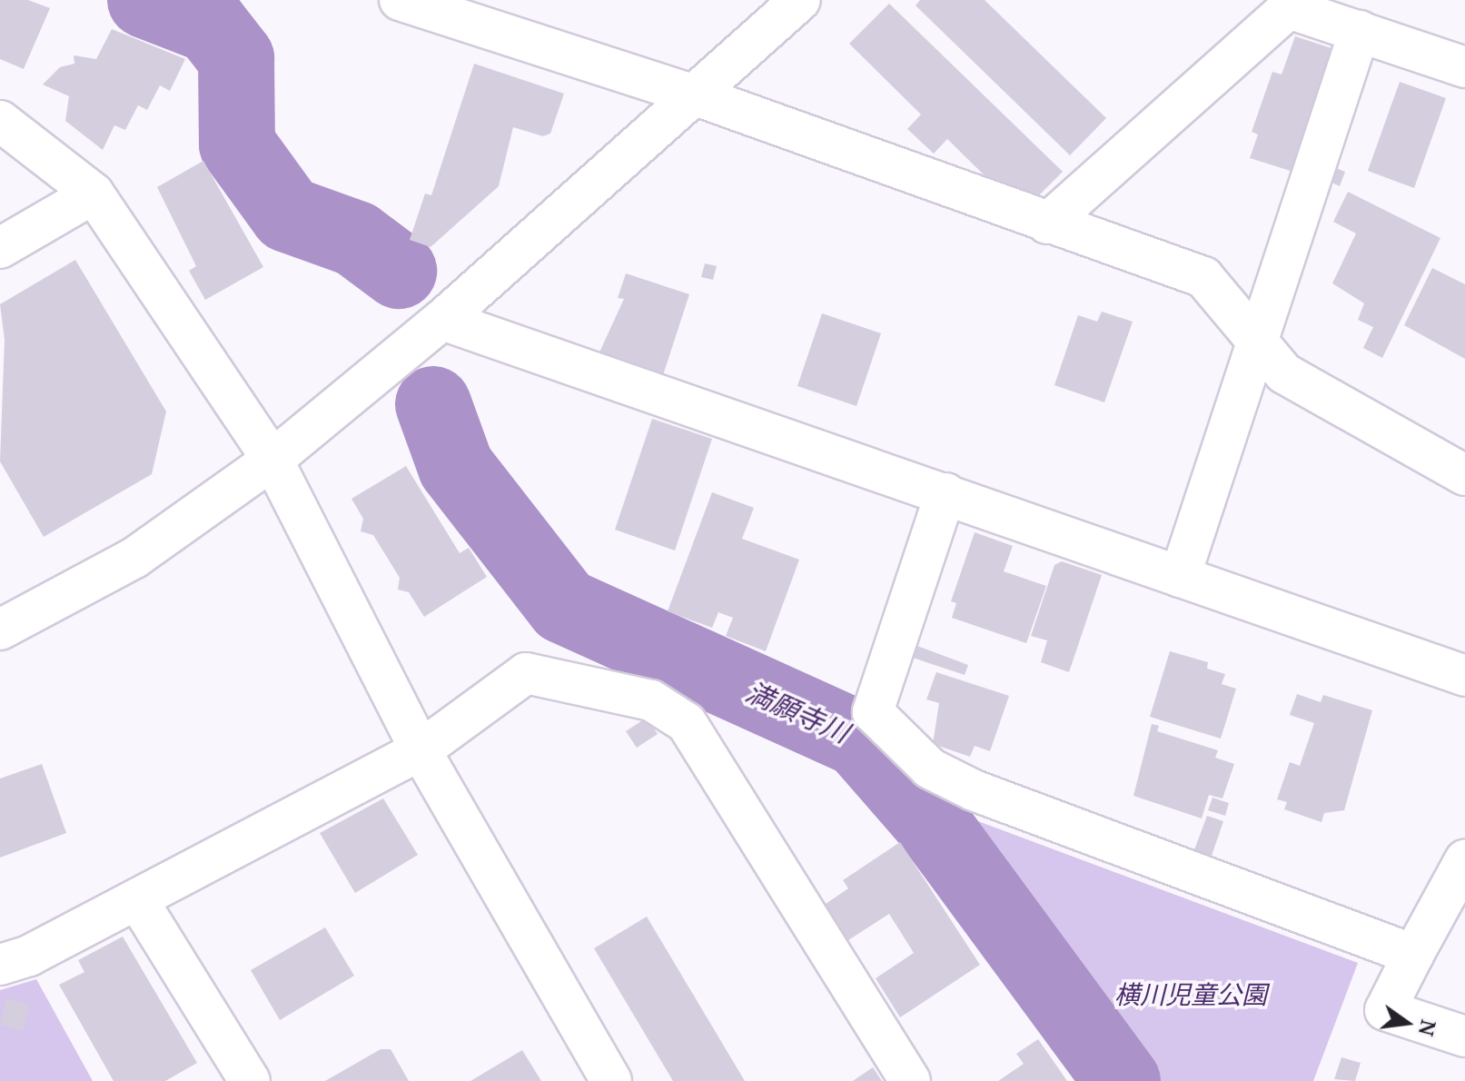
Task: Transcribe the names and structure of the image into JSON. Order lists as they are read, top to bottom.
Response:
{
  "water": ["満願寺川"],
  "parks": ["横川児童公園"],
  "north": "right"
}
